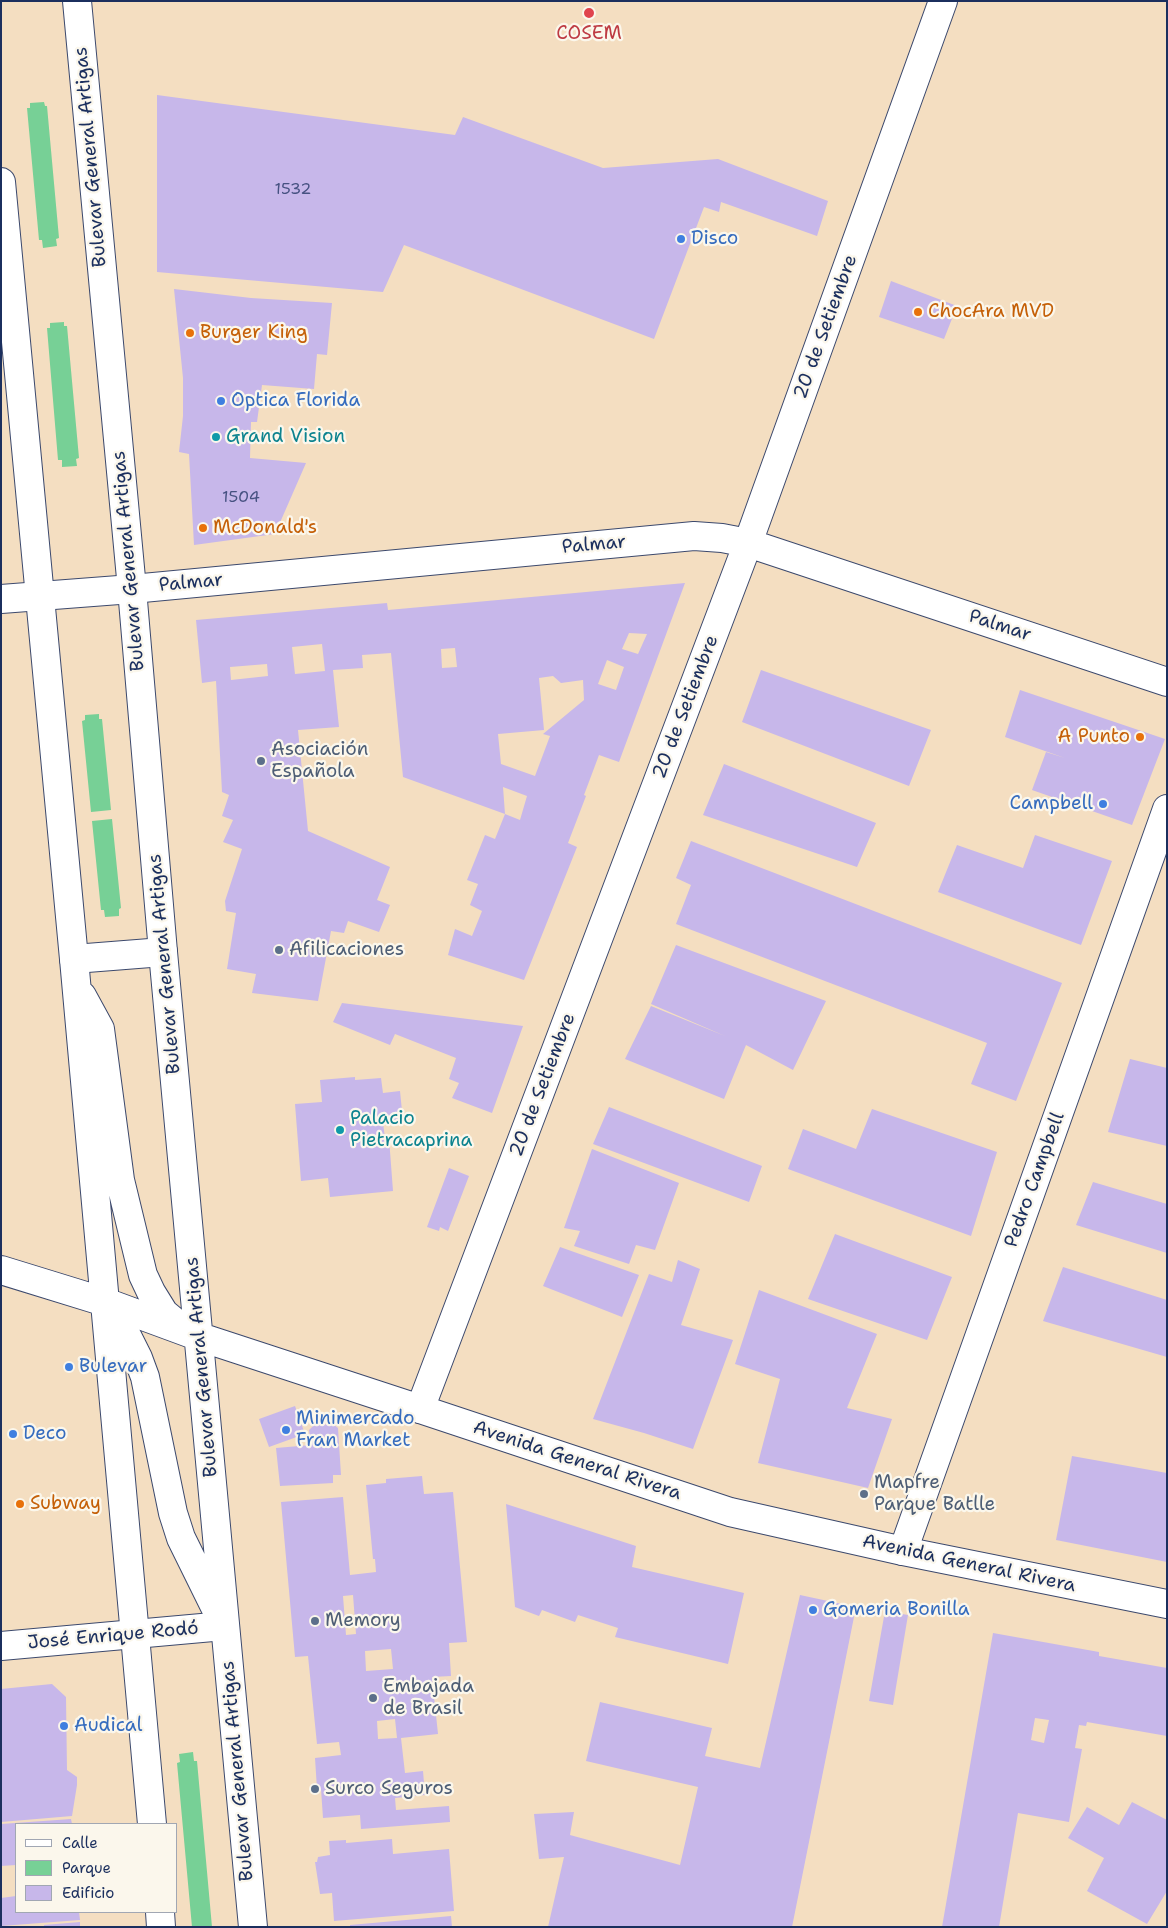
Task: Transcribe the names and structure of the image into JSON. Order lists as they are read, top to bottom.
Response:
{
  "streets": {
    "main road": [
      "Bulevar General Artigas",
      "20 de Setiembre",
      "Palmar",
      "Pedro Campbell",
      "Avenida General Rivera",
      "José Enrique Rodó"
    ]
  },
  "crossings": [
    ["Bulevar General Artigas", "Palmar"],
    ["Bulevar General Artigas", "Avenida General Rivera"],
    ["Bulevar General Artigas", "José Enrique Rodó"],
    ["20 de Setiembre", "Palmar"],
    ["20 de Setiembre", "Avenida General Rivera"],
    ["Pedro Campbell", "Avenida General Rivera"]
  ],
  "places": [
    "COSEM",
    "Disco",
    "ChocAra MVD",
    "Burger King",
    "Optica Florida",
    "Grand Vision",
    "McDonald's",
    "A Punto",
    "Asociación Española",
    "Campbell",
    "Afilicaciones",
    "Palacio Pietracaprina",
    "Bulevar",
    "Minimercado Fran Market",
    "Deco",
    "Mapfre Parque Batlle",
    "Subway",
    "Gomeria Bonilla",
    "Memory",
    "Embajada de Brasil",
    "Audical",
    "Surco Seguros"
  ],
  "house_numbers": ["1532", "1504"],
  "legend": ["Calle", "Parque", "Edificio"]
}
